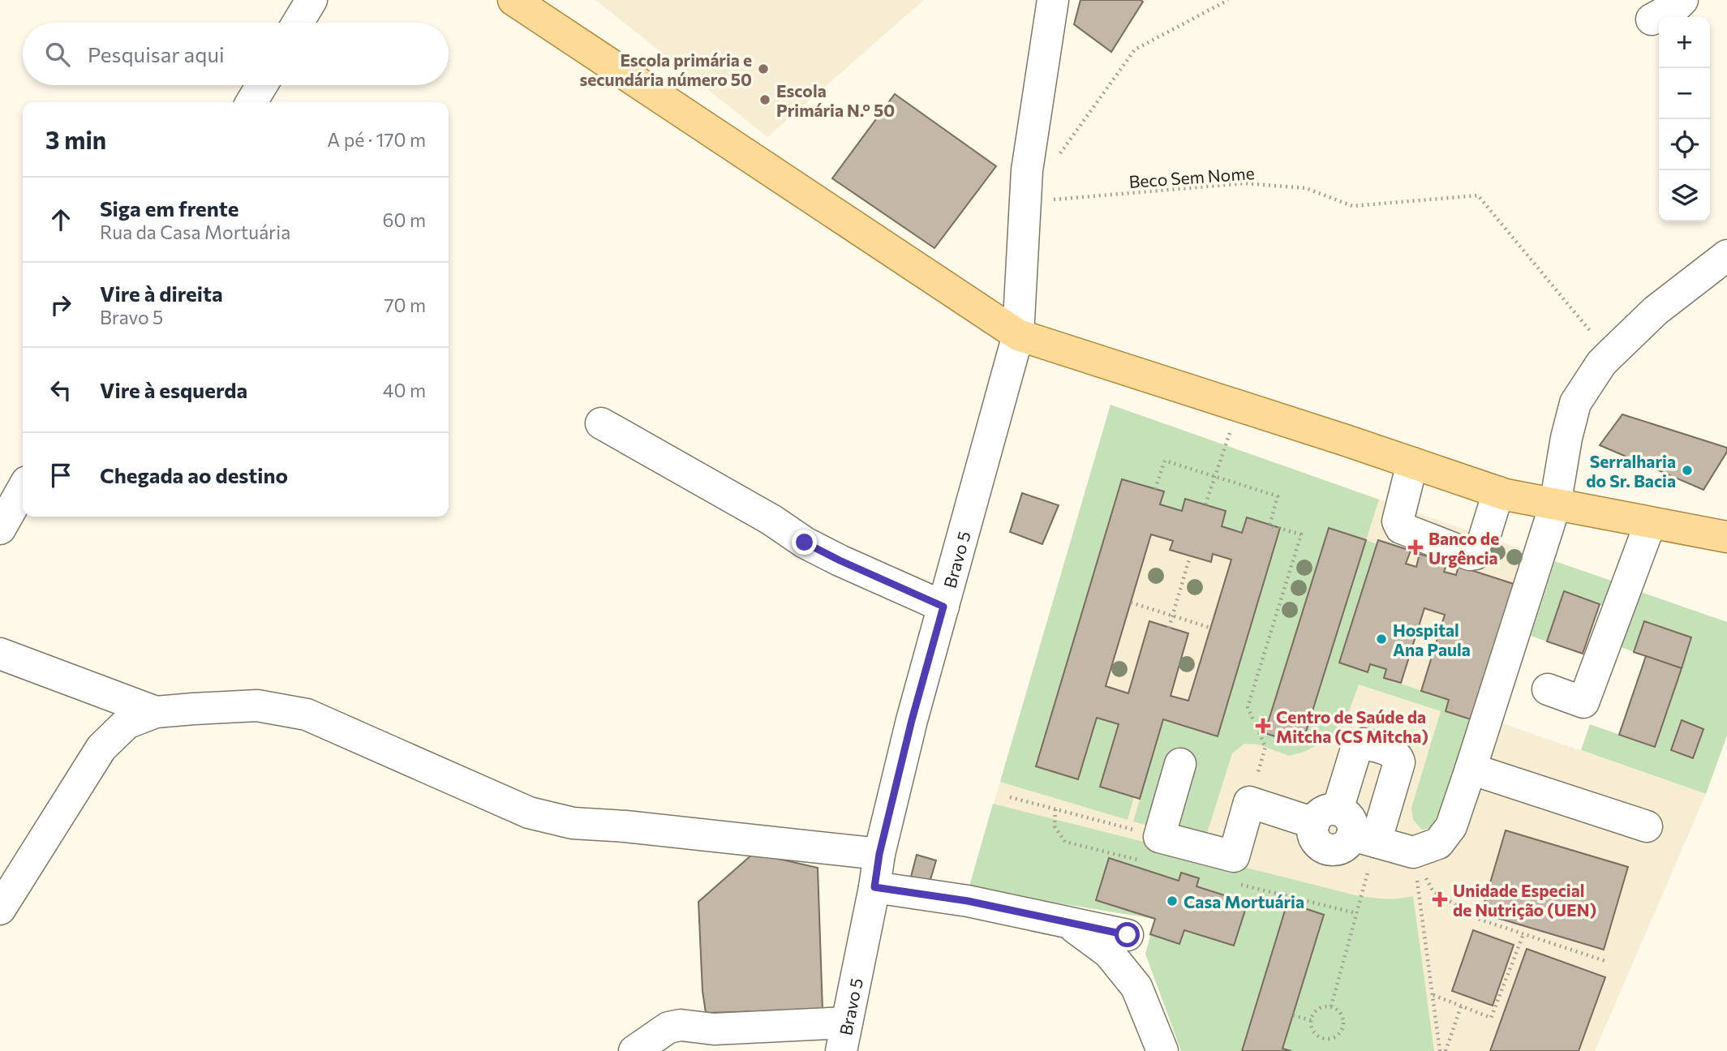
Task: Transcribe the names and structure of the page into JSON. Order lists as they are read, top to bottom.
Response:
{
  "streets": {
    "street": ["Bravo 5"],
    "path": ["Beco Sem Nome"]
  },
  "crossings": [
    ["Beco Sem Nome", "Bravo 5"]
  ],
  "places": {
    "other": [
      "Escola primária e secundária número 50",
      "Escola Primária N.º 50",
      "Serralharia do Sr. Bacia",
      "Hospital Ana Paula",
      "Casa Mortuária"
    ],
    "health": ["Banco de Urgência", "Centro de Saúde da Mitcha (CS Mitcha)", "Unidade Especial de Nutrição (UEN)"]
  },
  "page": {
    "map_buttons": ["+", "−"],
    "search": "Pesquisar aqui",
    "heading": ["3 min", "A pé · 170 m"],
    "list": [
      ["Siga em frente", "Rua da Casa Mortuária", "60 m"],
      ["Vire à direita", "Bravo 5", "70 m"],
      ["Vire à esquerda", "40 m"],
      "Chegada ao destino"
    ]
  }
}
